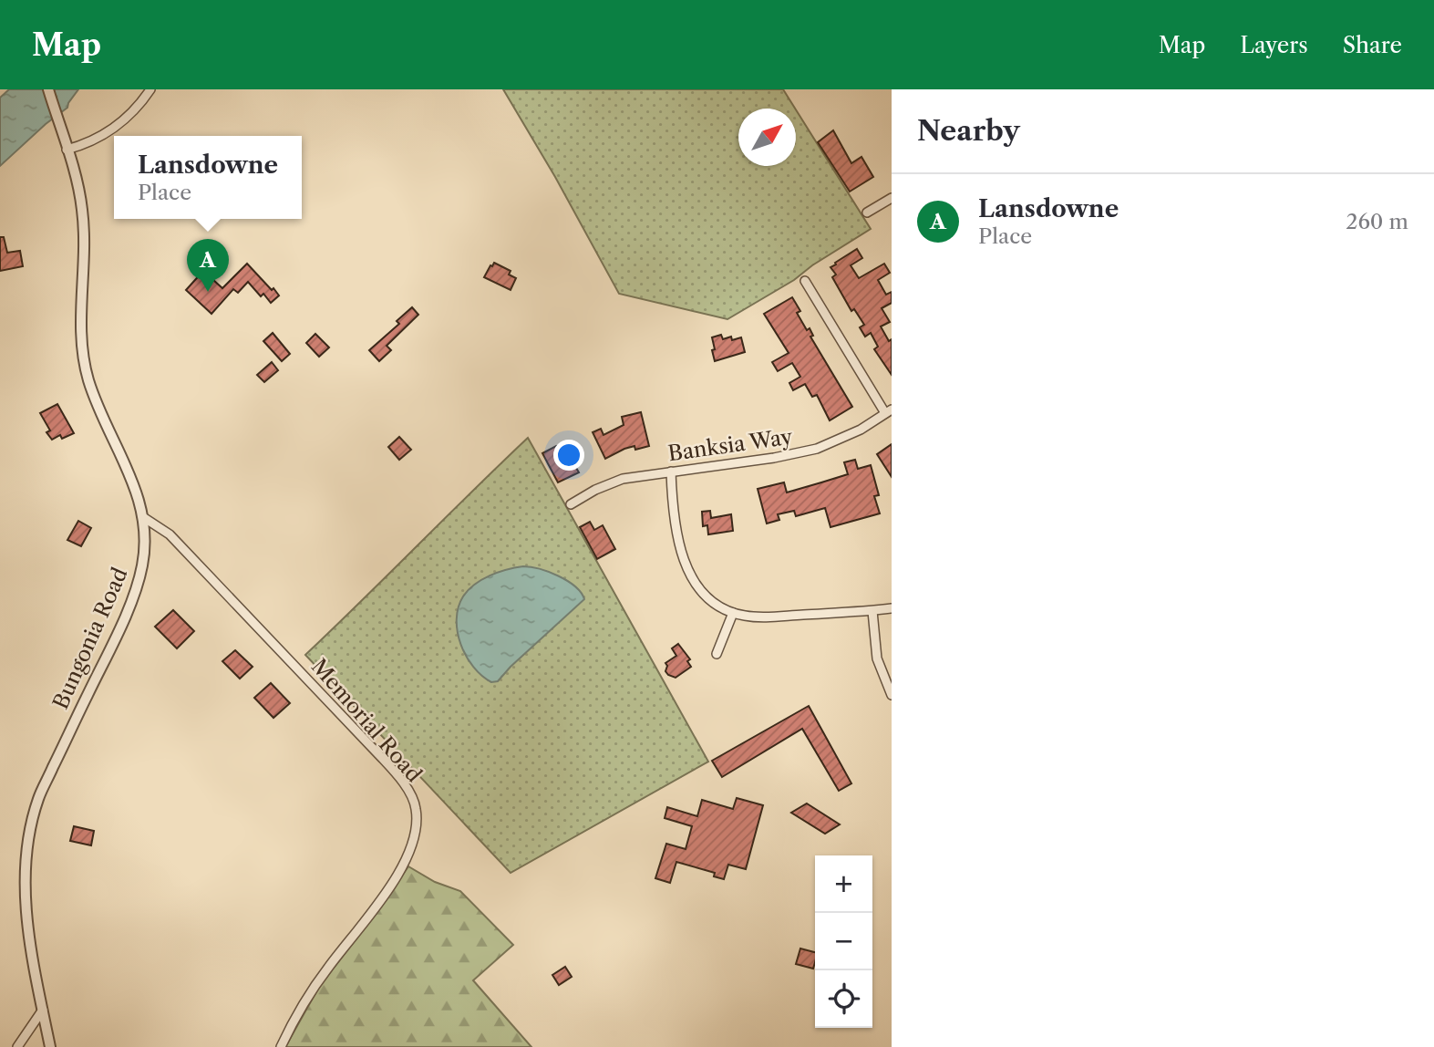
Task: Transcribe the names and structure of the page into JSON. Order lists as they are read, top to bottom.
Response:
{
  "streets": {
    "street": ["Banksia Way", "Bungonia Road", "Memorial Road"]
  },
  "crossings": [
    ["Bungonia Road", "Memorial Road"]
  ],
  "north": "top right",
  "page": {
    "header": "Map",
    "nav": ["Map", "Layers", "Share"],
    "heading": "Nearby",
    "popup": ["Lansdowne", "Place"],
    "list": [
      {
        "mark": "A",
        "name": "Lansdowne",
        "note": "Place",
        "value": "260 m"
      }
    ],
    "pins": "A",
    "map_buttons": ["+", "−"]
  }
}
